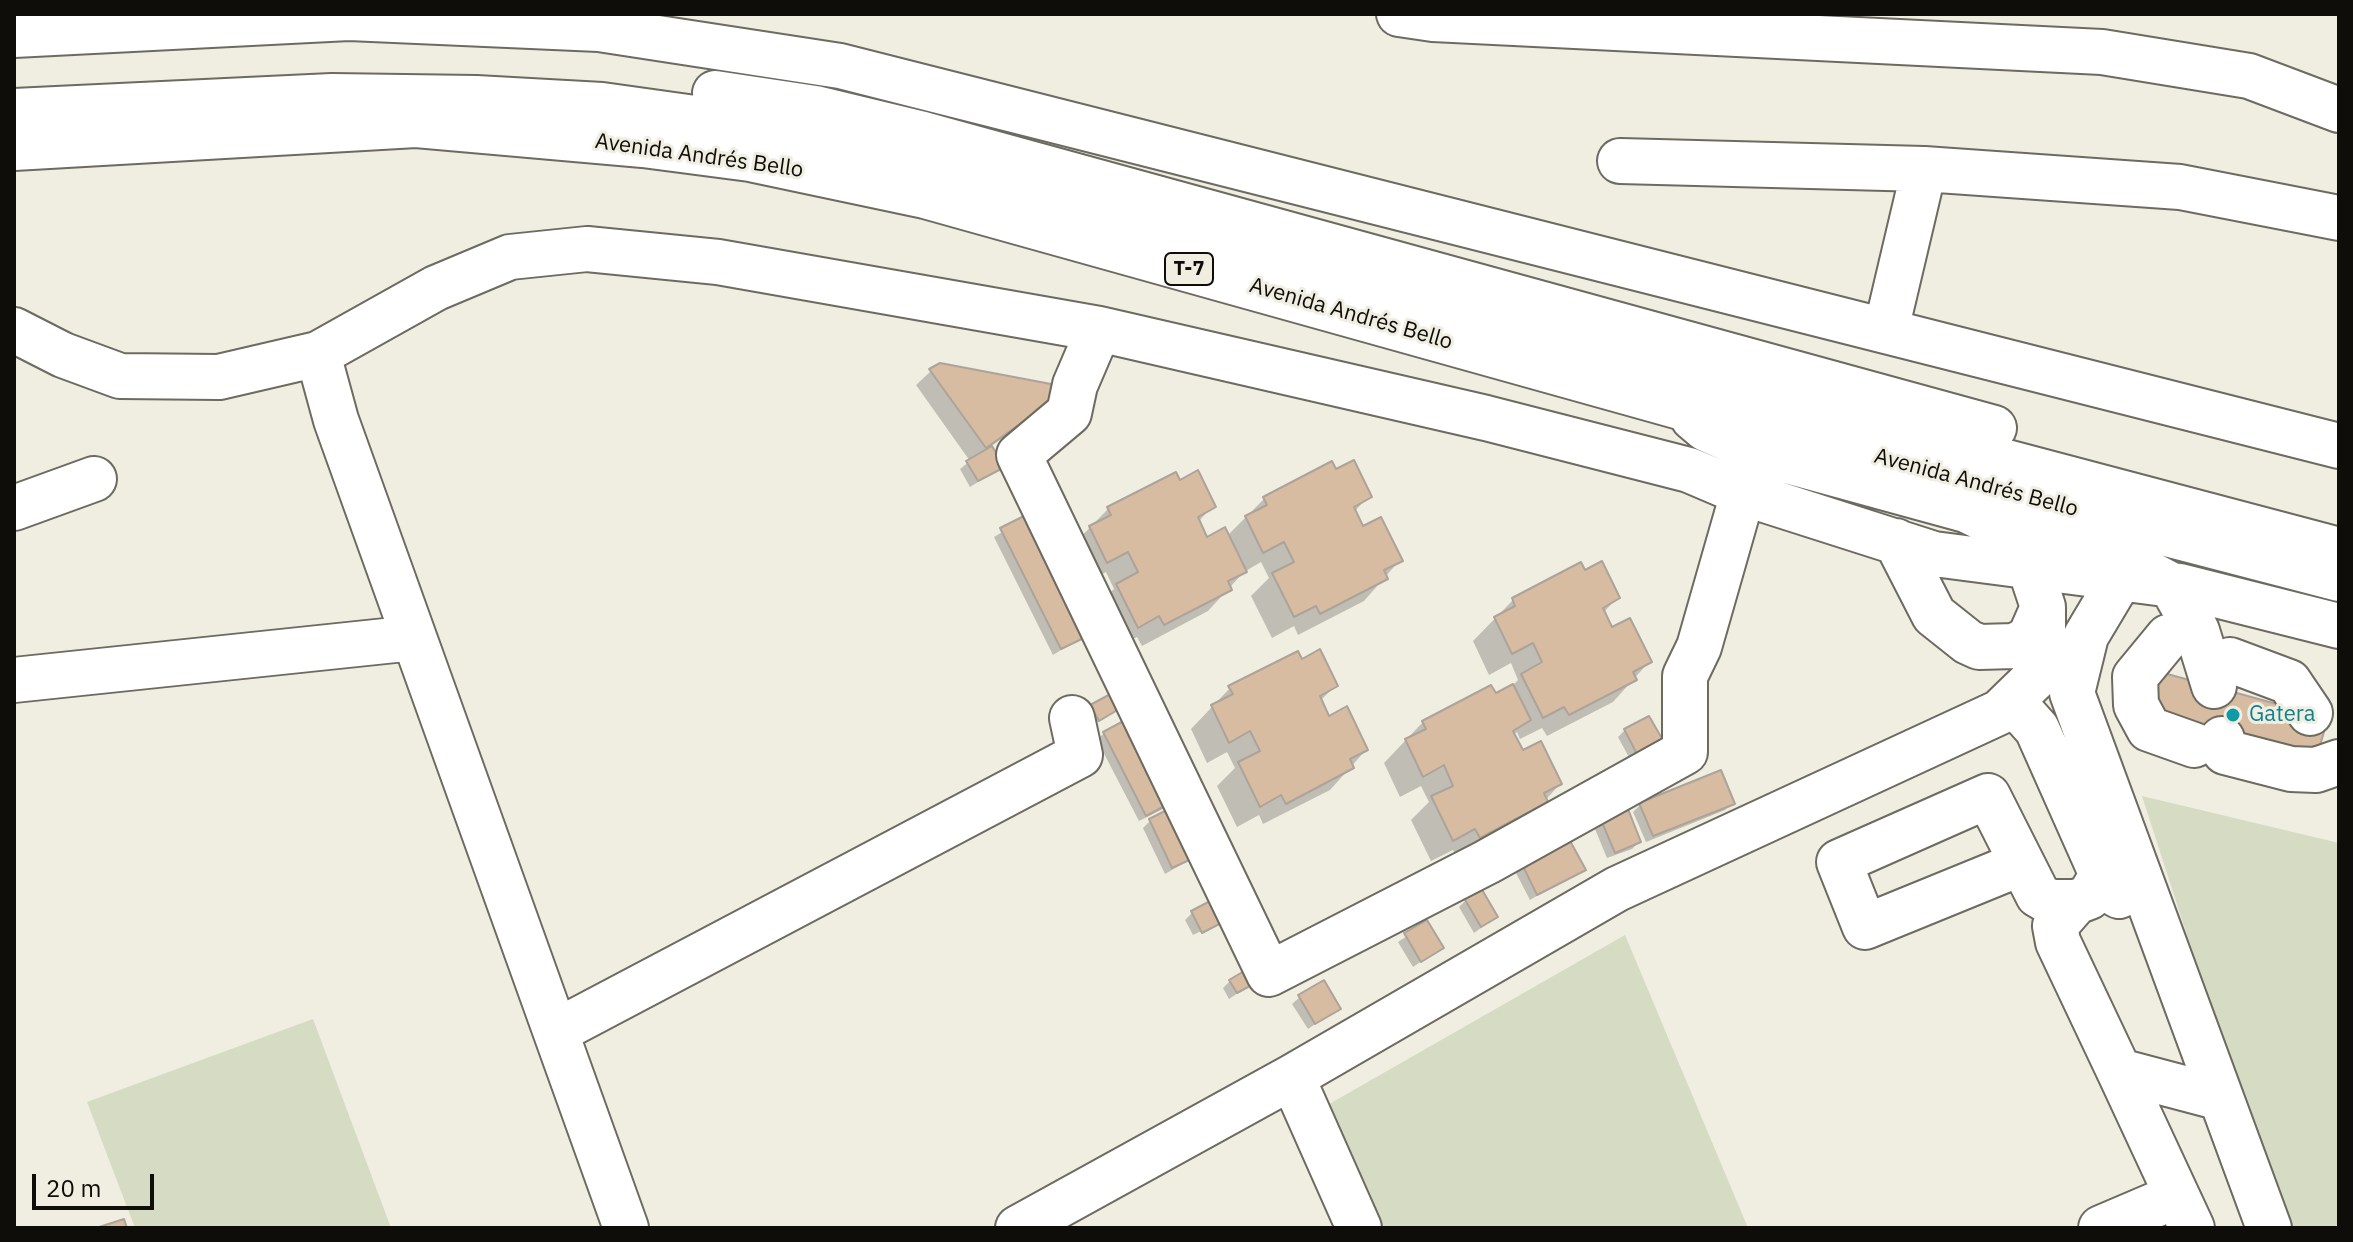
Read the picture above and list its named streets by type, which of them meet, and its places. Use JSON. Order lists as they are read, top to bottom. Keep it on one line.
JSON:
{"streets":{"main road":["Avenida Andrés Bello","T-7"]},"places":["Gatera"],"scale_bar":"20 m"}
